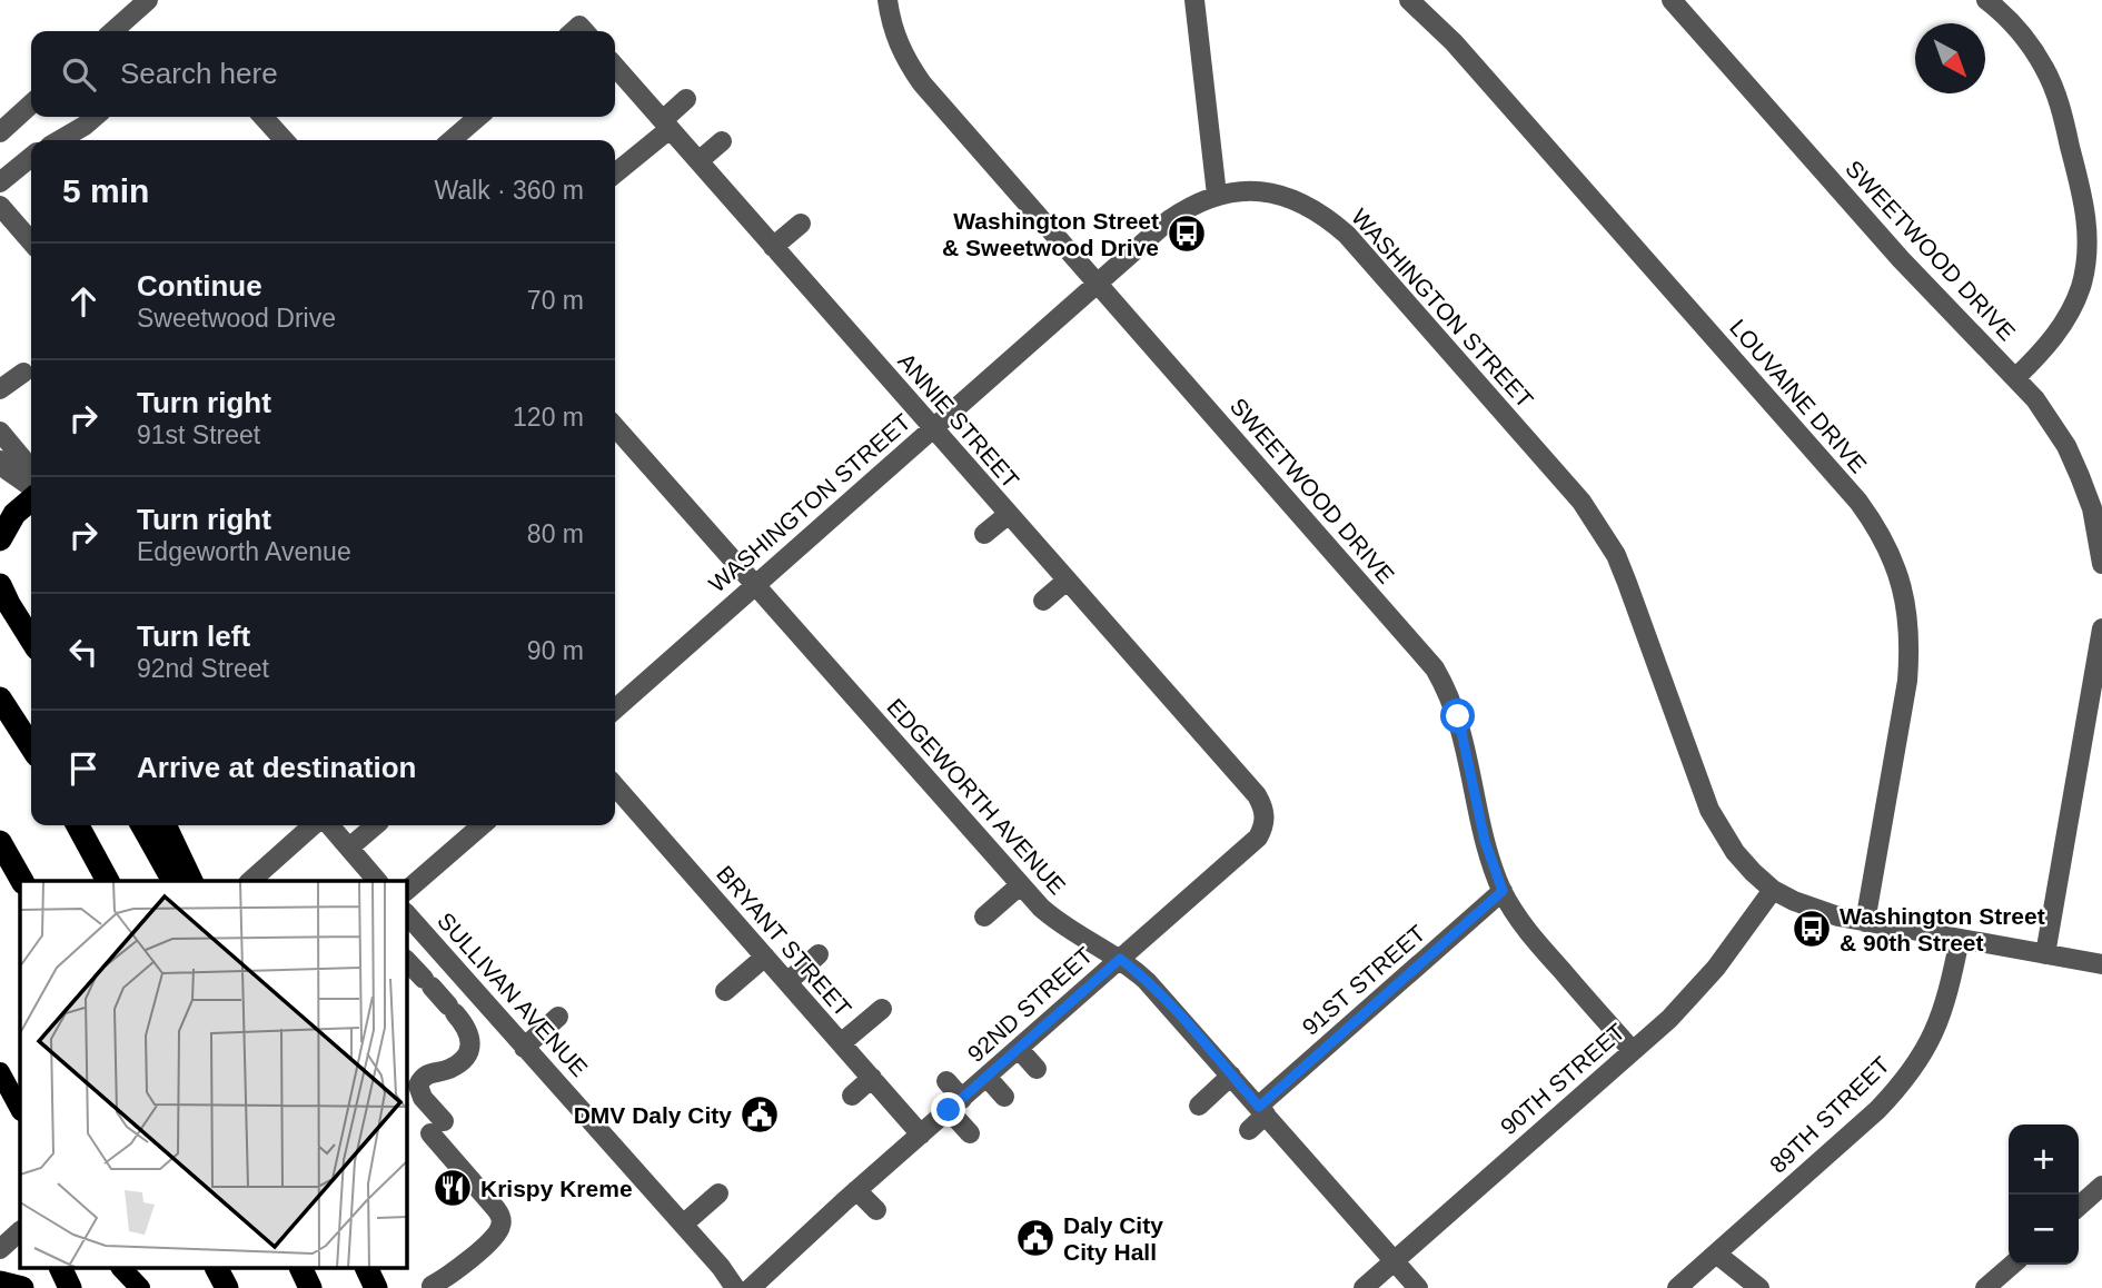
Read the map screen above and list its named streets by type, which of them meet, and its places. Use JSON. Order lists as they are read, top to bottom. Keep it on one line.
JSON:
{"streets":{"street":["SWEETWOOD DRIVE","WASHINGTON STREET","LOUVAINE DRIVE","ANNIE STREET","EDGEWORTH AVENUE","BRYANT STREET","91ST STREET","SULLIVAN AVENUE","92ND STREET","90TH STREET","89TH STREET"]},"crossings":[["SWEETWOOD DRIVE","WASHINGTON STREET"],["SWEETWOOD DRIVE","91ST STREET"],["SWEETWOOD DRIVE","90TH STREET"],["WASHINGTON STREET","LOUVAINE DRIVE"],["WASHINGTON STREET","ANNIE STREET"],["WASHINGTON STREET","EDGEWORTH AVENUE"],["WASHINGTON STREET","90TH STREET"],["WASHINGTON STREET","89TH STREET"],["ANNIE STREET","92ND STREET"],["EDGEWORTH AVENUE","91ST STREET"],["EDGEWORTH AVENUE","92ND STREET"],["EDGEWORTH AVENUE","90TH STREET"],["BRYANT STREET","92ND STREET"]],"places":{"bus stop":["Washington Street & Sweetwood Drive","Washington Street & 90th Street"],"public building":["DMV Daly City","Daly City City Hall"],"restaurant":["Krispy Kreme"]},"north":"bottom right","page":{"search":"Search here","heading":["5 min","Walk · 360 m"],"list":[["Continue","Sweetwood Drive","70 m"],["Turn right","91st Street","120 m"],["Turn right","Edgeworth Avenue","80 m"],["Turn left","92nd Street","90 m"],"Arrive at destination"],"map_buttons":["+","−"]}}
